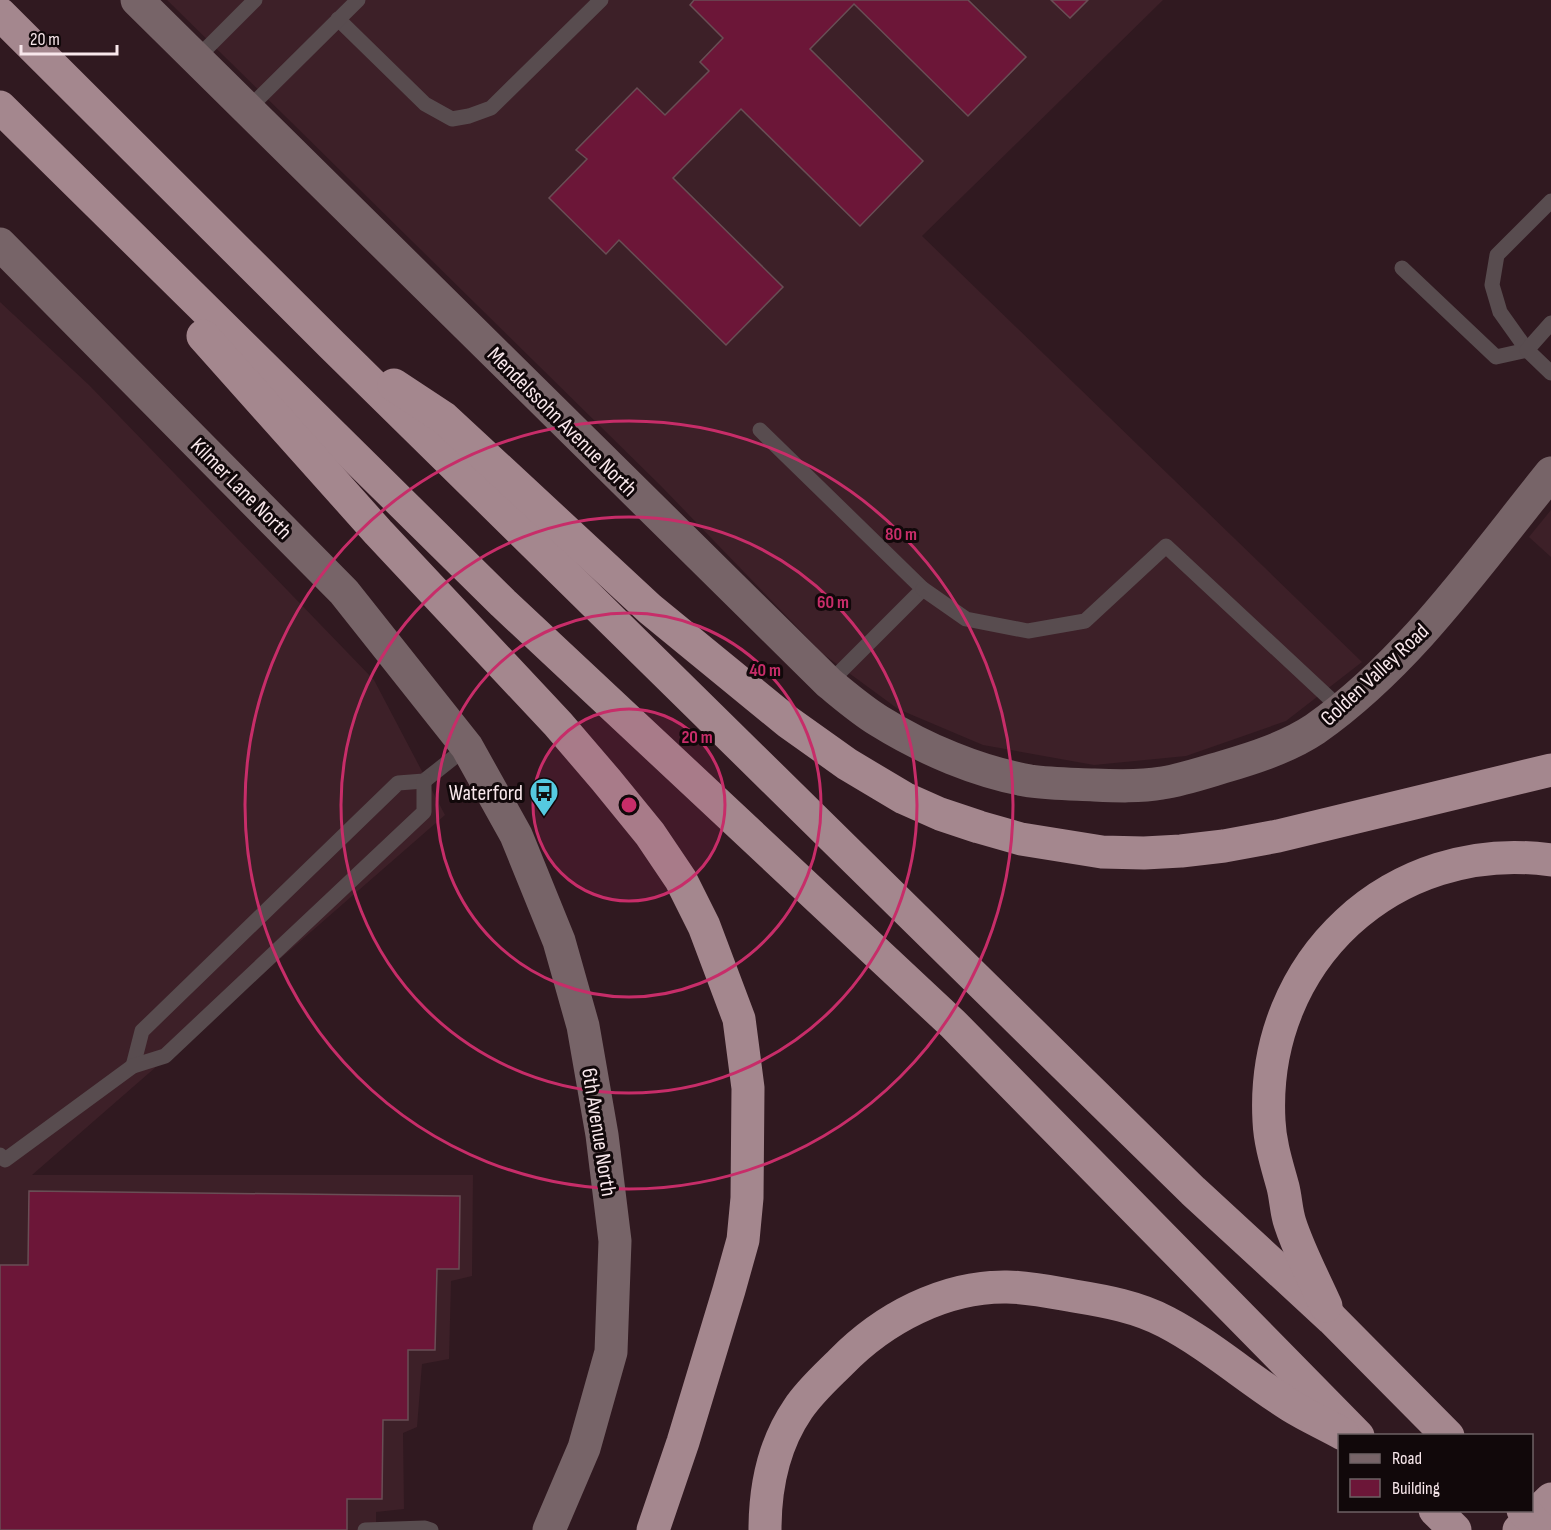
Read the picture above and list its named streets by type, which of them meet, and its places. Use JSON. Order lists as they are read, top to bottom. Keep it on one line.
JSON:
{"streets":{"street":["Mendelssohn Avenue North","Kilmer Lane North","Golden Valley Road","6th Avenue North"]},"crossings":[["Mendelssohn Avenue North","Golden Valley Road"],["Kilmer Lane North","6th Avenue North"]],"places":{"bus stop":["Waterford"]},"legend":["Road","Building"],"scale_bar":"20 m","rings":["80 m","60 m","40 m","20 m"]}
